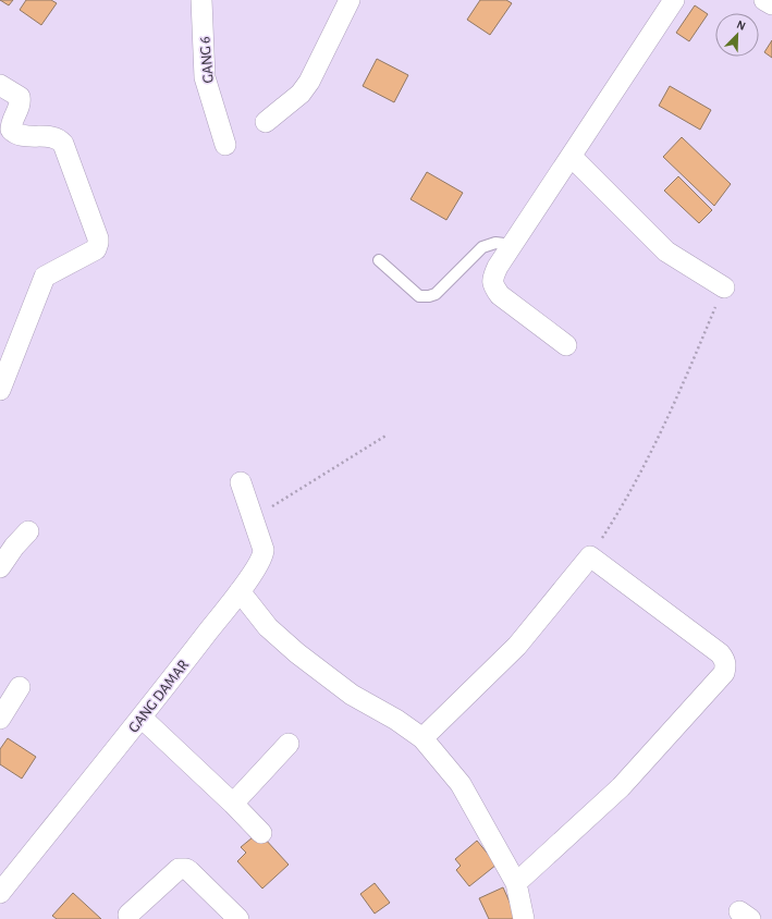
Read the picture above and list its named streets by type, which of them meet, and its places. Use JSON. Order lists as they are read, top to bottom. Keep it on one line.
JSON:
{"streets":{"street":["GANG 6","GANG DAMAR"]},"north":"top right"}
